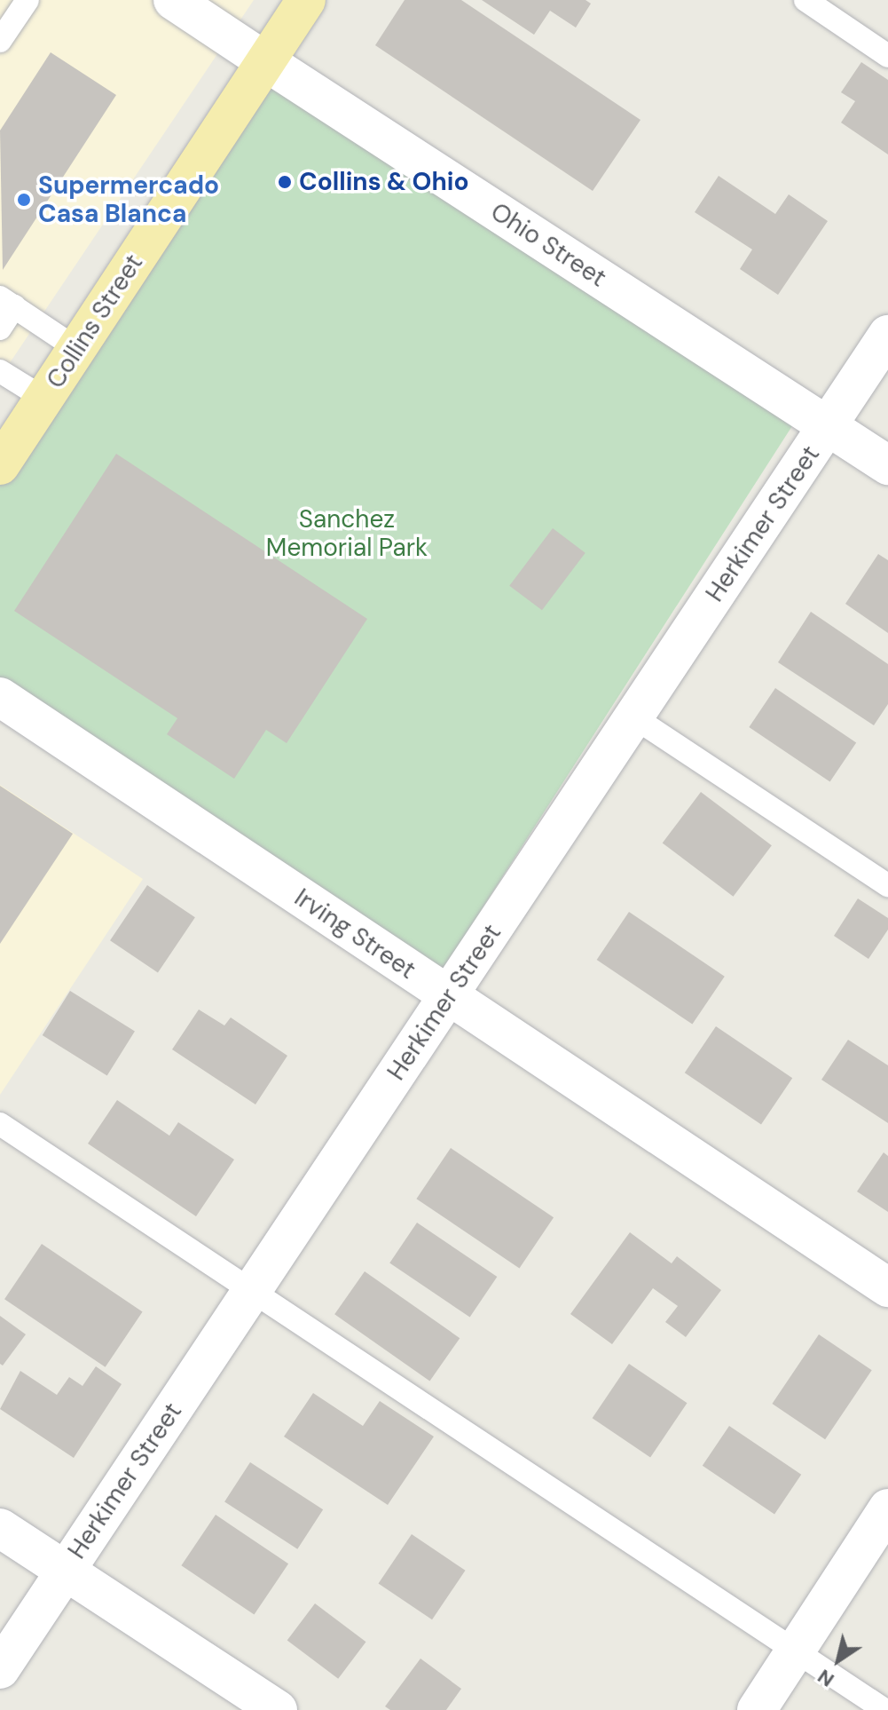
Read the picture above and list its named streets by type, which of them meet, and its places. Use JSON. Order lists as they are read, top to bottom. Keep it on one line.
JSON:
{"streets":{"main road":["Collins Street"],"street":["Ohio Street","Herkimer Street","Irving Street"]},"crossings":[["Ohio Street","Collins Street"],["Ohio Street","Herkimer Street"],["Herkimer Street","Irving Street"]],"parks":["Sanchez Memorial Park"],"places":["Collins & Ohio","Supermercado Casa Blanca"],"north":"bottom left"}
